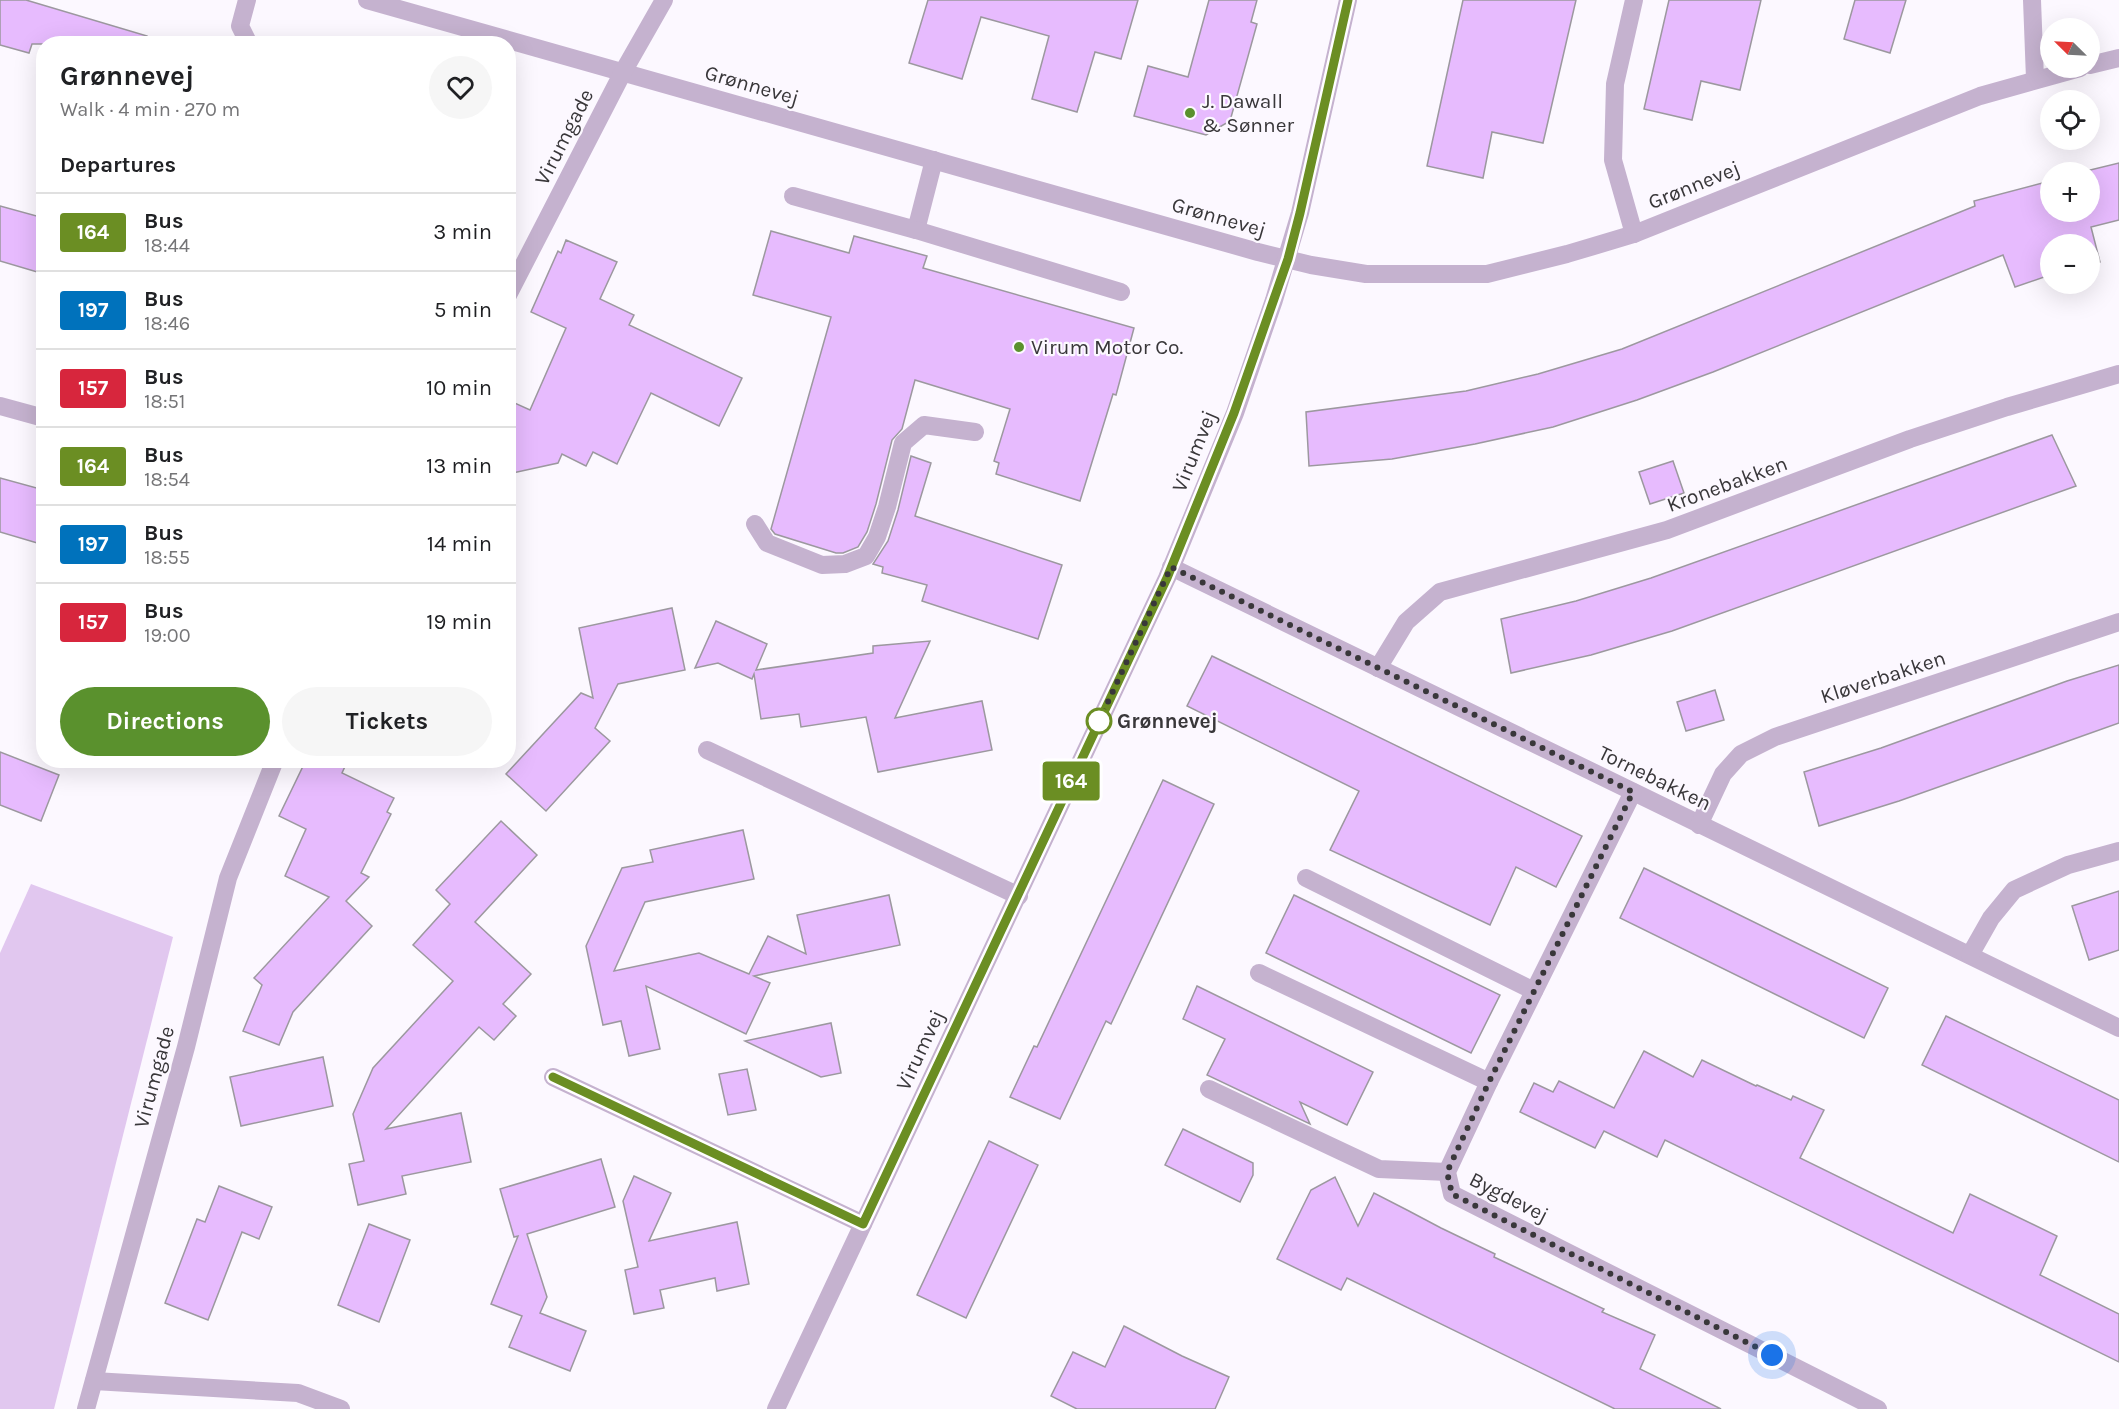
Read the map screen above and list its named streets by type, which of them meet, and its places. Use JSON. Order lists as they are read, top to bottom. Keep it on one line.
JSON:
{"streets":{"street":["Grønnevej","Virumgade","Virumvej","Kronebakken","Kløverbakken","Tornebakken","Bygdevej"]},"crossings":[["Grønnevej","Virumgade"],["Grønnevej","Virumvej"],["Virumvej","Tornebakken"],["Kronebakken","Tornebakken"],["Kløverbakken","Tornebakken"],["Tornebakken","Bygdevej"]],"places":["J. Dawall & Sønner","Virum Motor Co.","Grønnevej"],"lines":["bus line 164"],"north":"top left","page":{"on_map":"164","map_buttons":["+","−"],"heading":[["Grønnevej","Walk · 4 min · 270 m"],"Departures"],"list":[{"mark":"164","name":"Bus","note":"18:44","value":"3 min"},{"mark":"197","name":"Bus","note":"18:46","value":"5 min"},{"mark":"157","name":"Bus","note":"18:51","value":"10 min"},{"mark":"164","name":"Bus","note":"18:54","value":"13 min"},{"mark":"197","name":"Bus","note":"18:55","value":"14 min"},{"mark":"157","name":"Bus","note":"19:00","value":"19 min"}],"buttons":["Directions","Tickets"]}}
